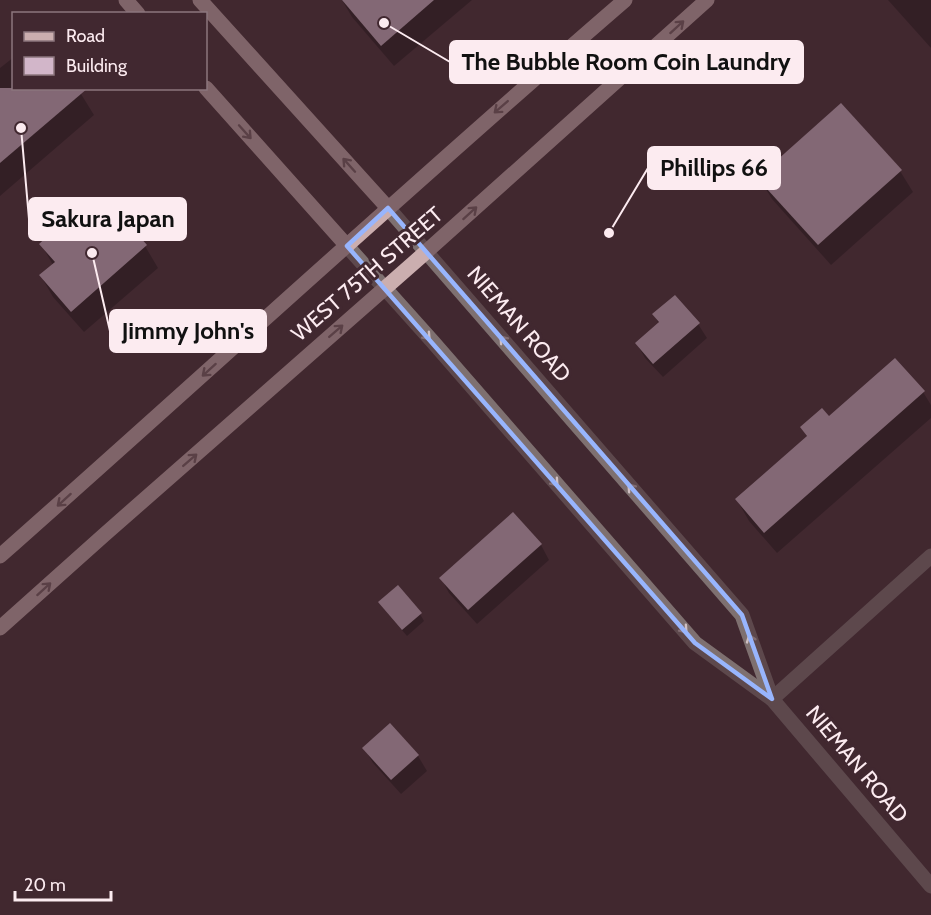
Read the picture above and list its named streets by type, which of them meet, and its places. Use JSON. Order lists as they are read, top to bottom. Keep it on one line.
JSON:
{"streets":{"main road":["WEST 75TH STREET","NIEMAN ROAD"]},"crossings":[["WEST 75TH STREET","NIEMAN ROAD"]],"places":["The Bubble Room Coin Laundry","Sakura Japan","Phillips 66","Jimmy John's"],"legend":["Road","Building"],"scale_bar":"20 m"}
